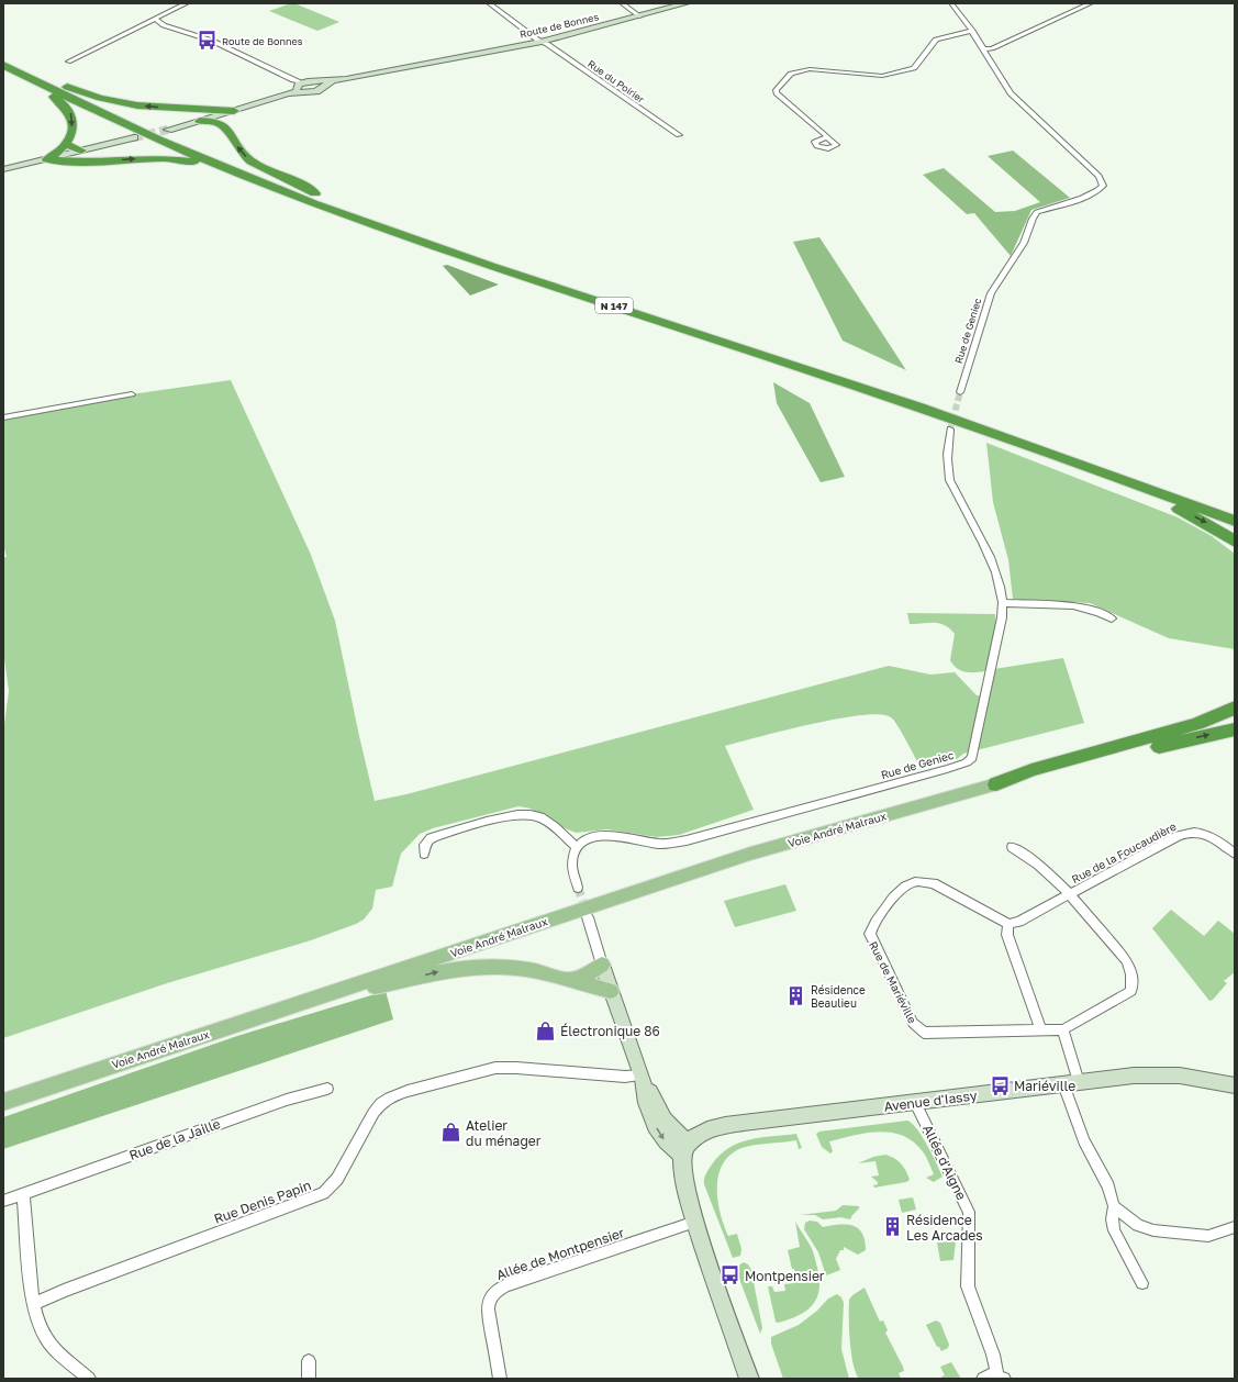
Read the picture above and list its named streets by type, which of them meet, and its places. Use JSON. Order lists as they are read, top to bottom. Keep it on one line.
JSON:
{"streets":{"highway":["N 147"],"main road":["Voie André Malraux"],"street":["Route de Bonnes","Rue du Poirier","Rue de Geniec","Rue de la Foucaudière","Rue de Mariéville","Avenue d'Iassy","Rue de la Jaille","Allée d'Aigne","Rue Denis Papin","Allée de Montpensier"]},"crossings":[["Route de Bonnes","Rue du Poirier"],["Avenue d'Iassy","Allée d'Aigne"]],"places":{"bus stop":["Route de Bonnes","Mariéville","Montpensier"],"building":["Résidence Beaulieu","Résidence Les Arcades"],"shop":["Électronique 86","Atelier du ménager"]}}
